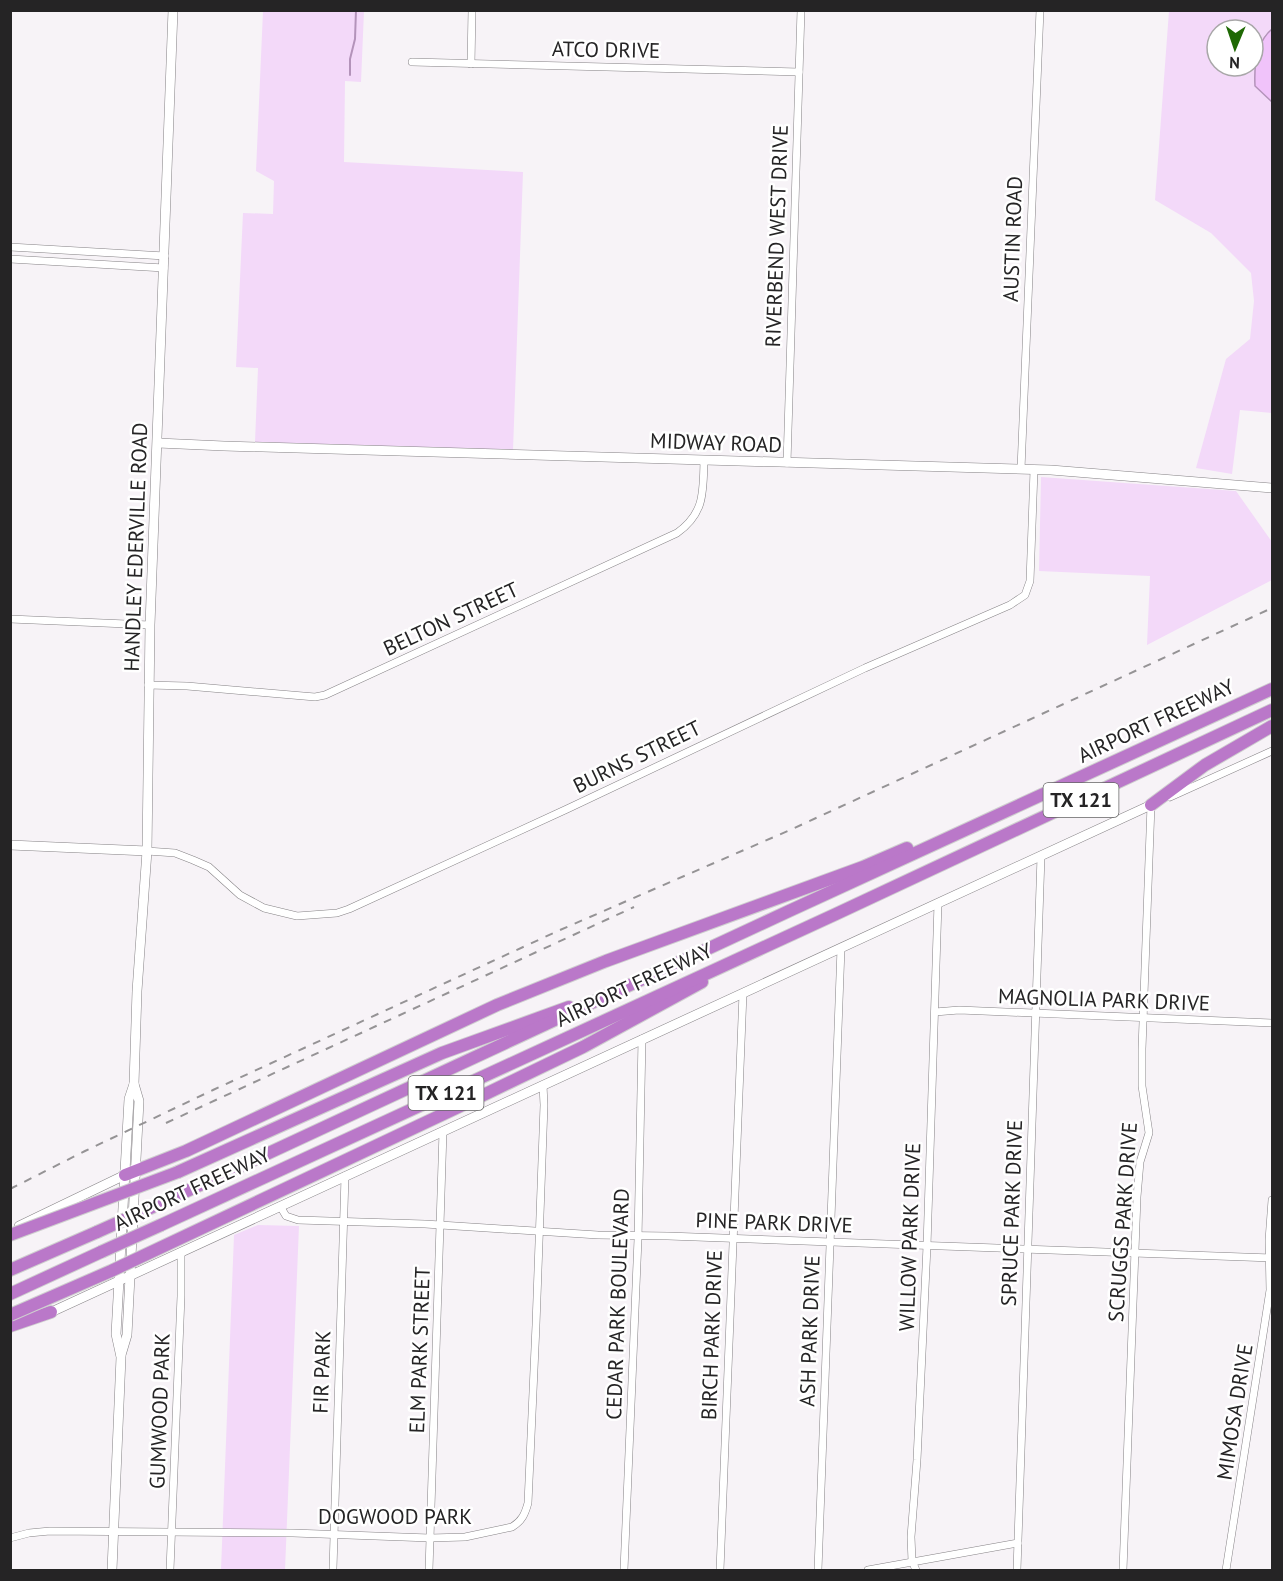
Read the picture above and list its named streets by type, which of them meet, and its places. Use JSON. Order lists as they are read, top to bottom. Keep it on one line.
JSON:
{"streets":{"highway":["AIRPORT FREEWAY","TX 121"],"main road":["MIDWAY ROAD","HANDLEY EDERVILLE ROAD"],"street":["ATCO DRIVE","RIVERBEND WEST DRIVE","AUSTIN ROAD","BELTON STREET","BURNS STREET","MAGNOLIA PARK DRIVE","SPRUCE PARK DRIVE","SCRUGGS PARK DRIVE","PINE PARK DRIVE","WILLOW PARK DRIVE","CEDAR PARK BOULEVARD","ASH PARK DRIVE","BIRCH PARK DRIVE","ELM PARK STREET","FIR PARK","GUMWOOD PARK","MIMOSA DRIVE","DOGWOOD PARK"]},"crossings":[["ATCO DRIVE","RIVERBEND WEST DRIVE"],["RIVERBEND WEST DRIVE","MIDWAY ROAD"],["AUSTIN ROAD","MIDWAY ROAD"],["MIDWAY ROAD","HANDLEY EDERVILLE ROAD"],["MIDWAY ROAD","BELTON STREET"],["MIDWAY ROAD","BURNS STREET"],["HANDLEY EDERVILLE ROAD","BELTON STREET"],["HANDLEY EDERVILLE ROAD","AIRPORT FREEWAY"],["HANDLEY EDERVILLE ROAD","BURNS STREET"],["HANDLEY EDERVILLE ROAD","DOGWOOD PARK"],["MAGNOLIA PARK DRIVE","SPRUCE PARK DRIVE"],["MAGNOLIA PARK DRIVE","SCRUGGS PARK DRIVE"],["MAGNOLIA PARK DRIVE","WILLOW PARK DRIVE"],["SPRUCE PARK DRIVE","PINE PARK DRIVE"],["SCRUGGS PARK DRIVE","PINE PARK DRIVE"],["PINE PARK DRIVE","WILLOW PARK DRIVE"],["PINE PARK DRIVE","CEDAR PARK BOULEVARD"],["PINE PARK DRIVE","ASH PARK DRIVE"],["PINE PARK DRIVE","BIRCH PARK DRIVE"],["PINE PARK DRIVE","ELM PARK STREET"],["PINE PARK DRIVE","FIR PARK"],["PINE PARK DRIVE","MIMOSA DRIVE"],["PINE PARK DRIVE","DOGWOOD PARK"],["ELM PARK STREET","DOGWOOD PARK"],["FIR PARK","DOGWOOD PARK"],["GUMWOOD PARK","DOGWOOD PARK"]],"north":"bottom"}
